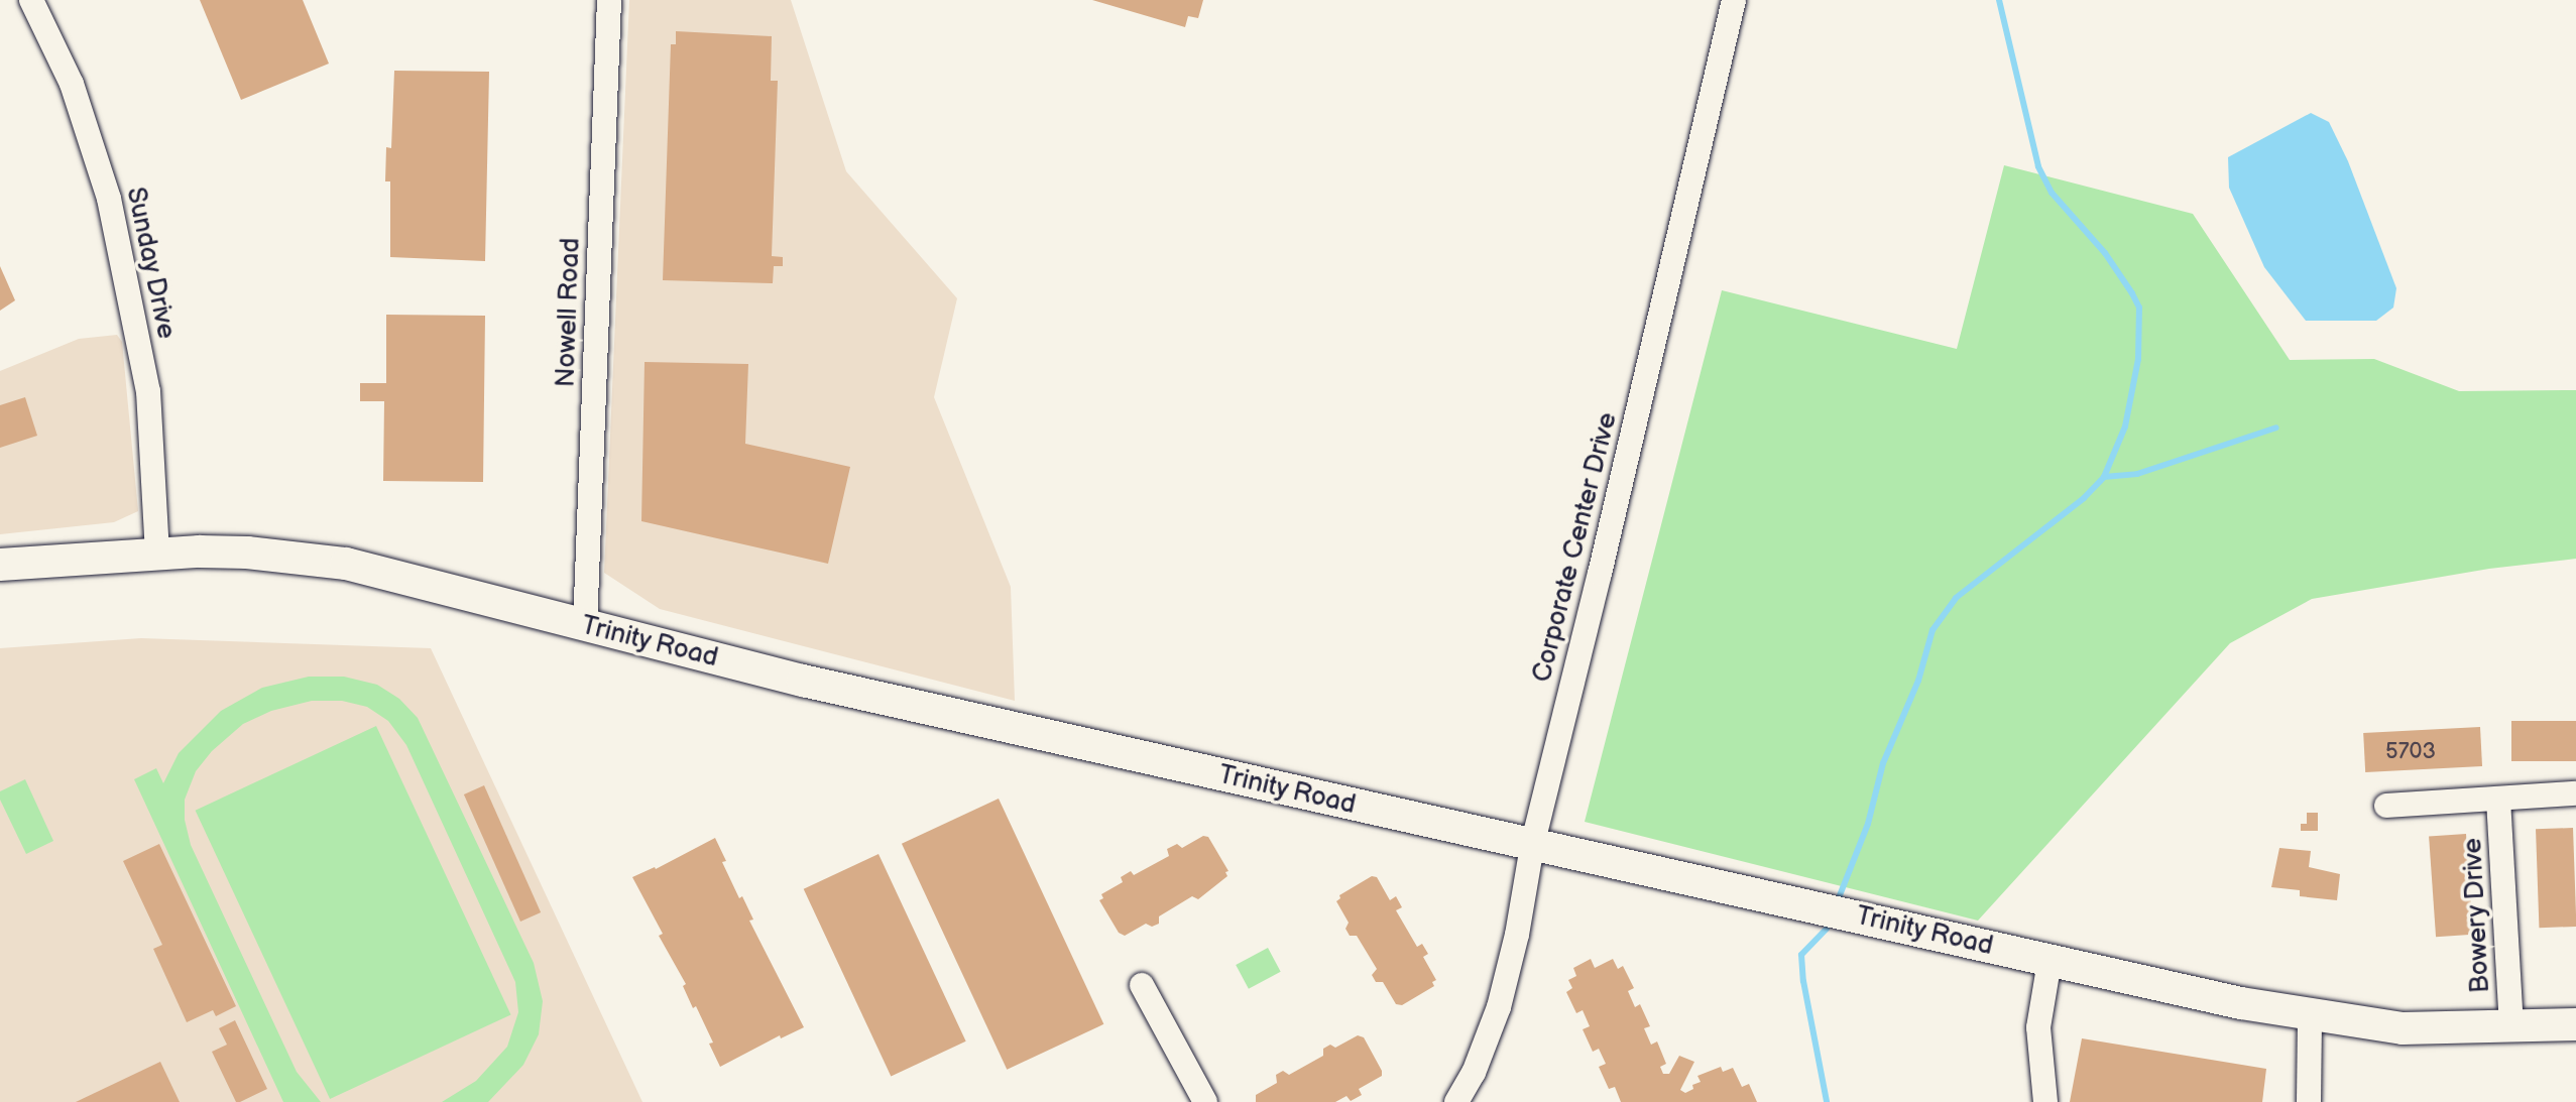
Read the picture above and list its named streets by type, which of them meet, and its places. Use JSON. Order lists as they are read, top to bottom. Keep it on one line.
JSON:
{"streets":{"main road":["Trinity Road"],"street":["Sunday Drive","Nowell Road","Corporate Center Drive","Bowery Drive"]},"crossings":[["Sunday Drive","Trinity Road"],["Nowell Road","Trinity Road"],["Corporate Center Drive","Trinity Road"],["Trinity Road","Bowery Drive"]],"house_numbers":["5703"]}
